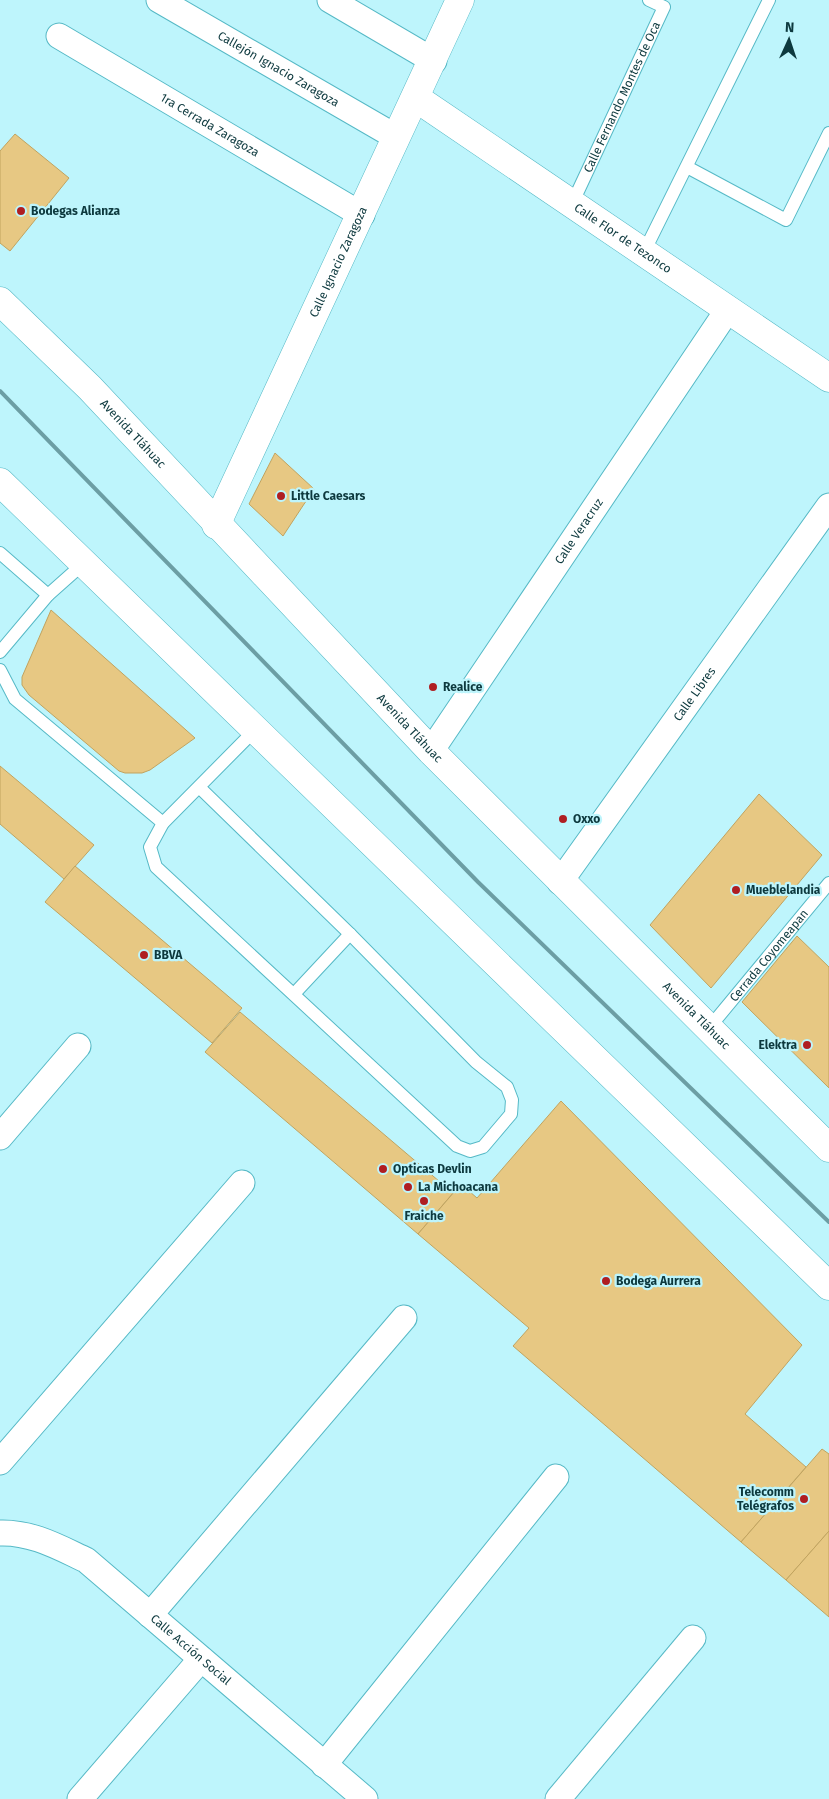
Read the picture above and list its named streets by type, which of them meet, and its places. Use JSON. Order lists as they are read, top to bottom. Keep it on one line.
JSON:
{"streets":{"main road":["Calle Flor de Tezonco","Calle Ignacio Zaragoza","Avenida Tláhuac"],"street":["Callejón Ignacio Zaragoza","1ra Cerrada Zaragoza","Calle Veracruz","Calle Libres","Calle Acción Social"],"lane":["Calle Fernando Montes de Oca","Cerrada Coyomeapan"]},"crossings":[["Callejón Ignacio Zaragoza","Calle Ignacio Zaragoza"],["Calle Fernando Montes de Oca","Calle Flor de Tezonco"],["1ra Cerrada Zaragoza","Calle Ignacio Zaragoza"],["Calle Flor de Tezonco","Calle Ignacio Zaragoza"],["Calle Flor de Tezonco","Calle Veracruz"],["Calle Ignacio Zaragoza","Avenida Tláhuac"],["Avenida Tláhuac","Calle Veracruz"],["Avenida Tláhuac","Calle Libres"],["Avenida Tláhuac","Cerrada Coyomeapan"]],"places":["Bodegas Alianza","Little Caesars","Realice","Oxxo","Mueblelandia","BBVA","Elektra","Opticas Devlin","La Michoacana","Fraiche","Bodega Aurrera","Telecomm Telégrafos"],"north":"top"}
